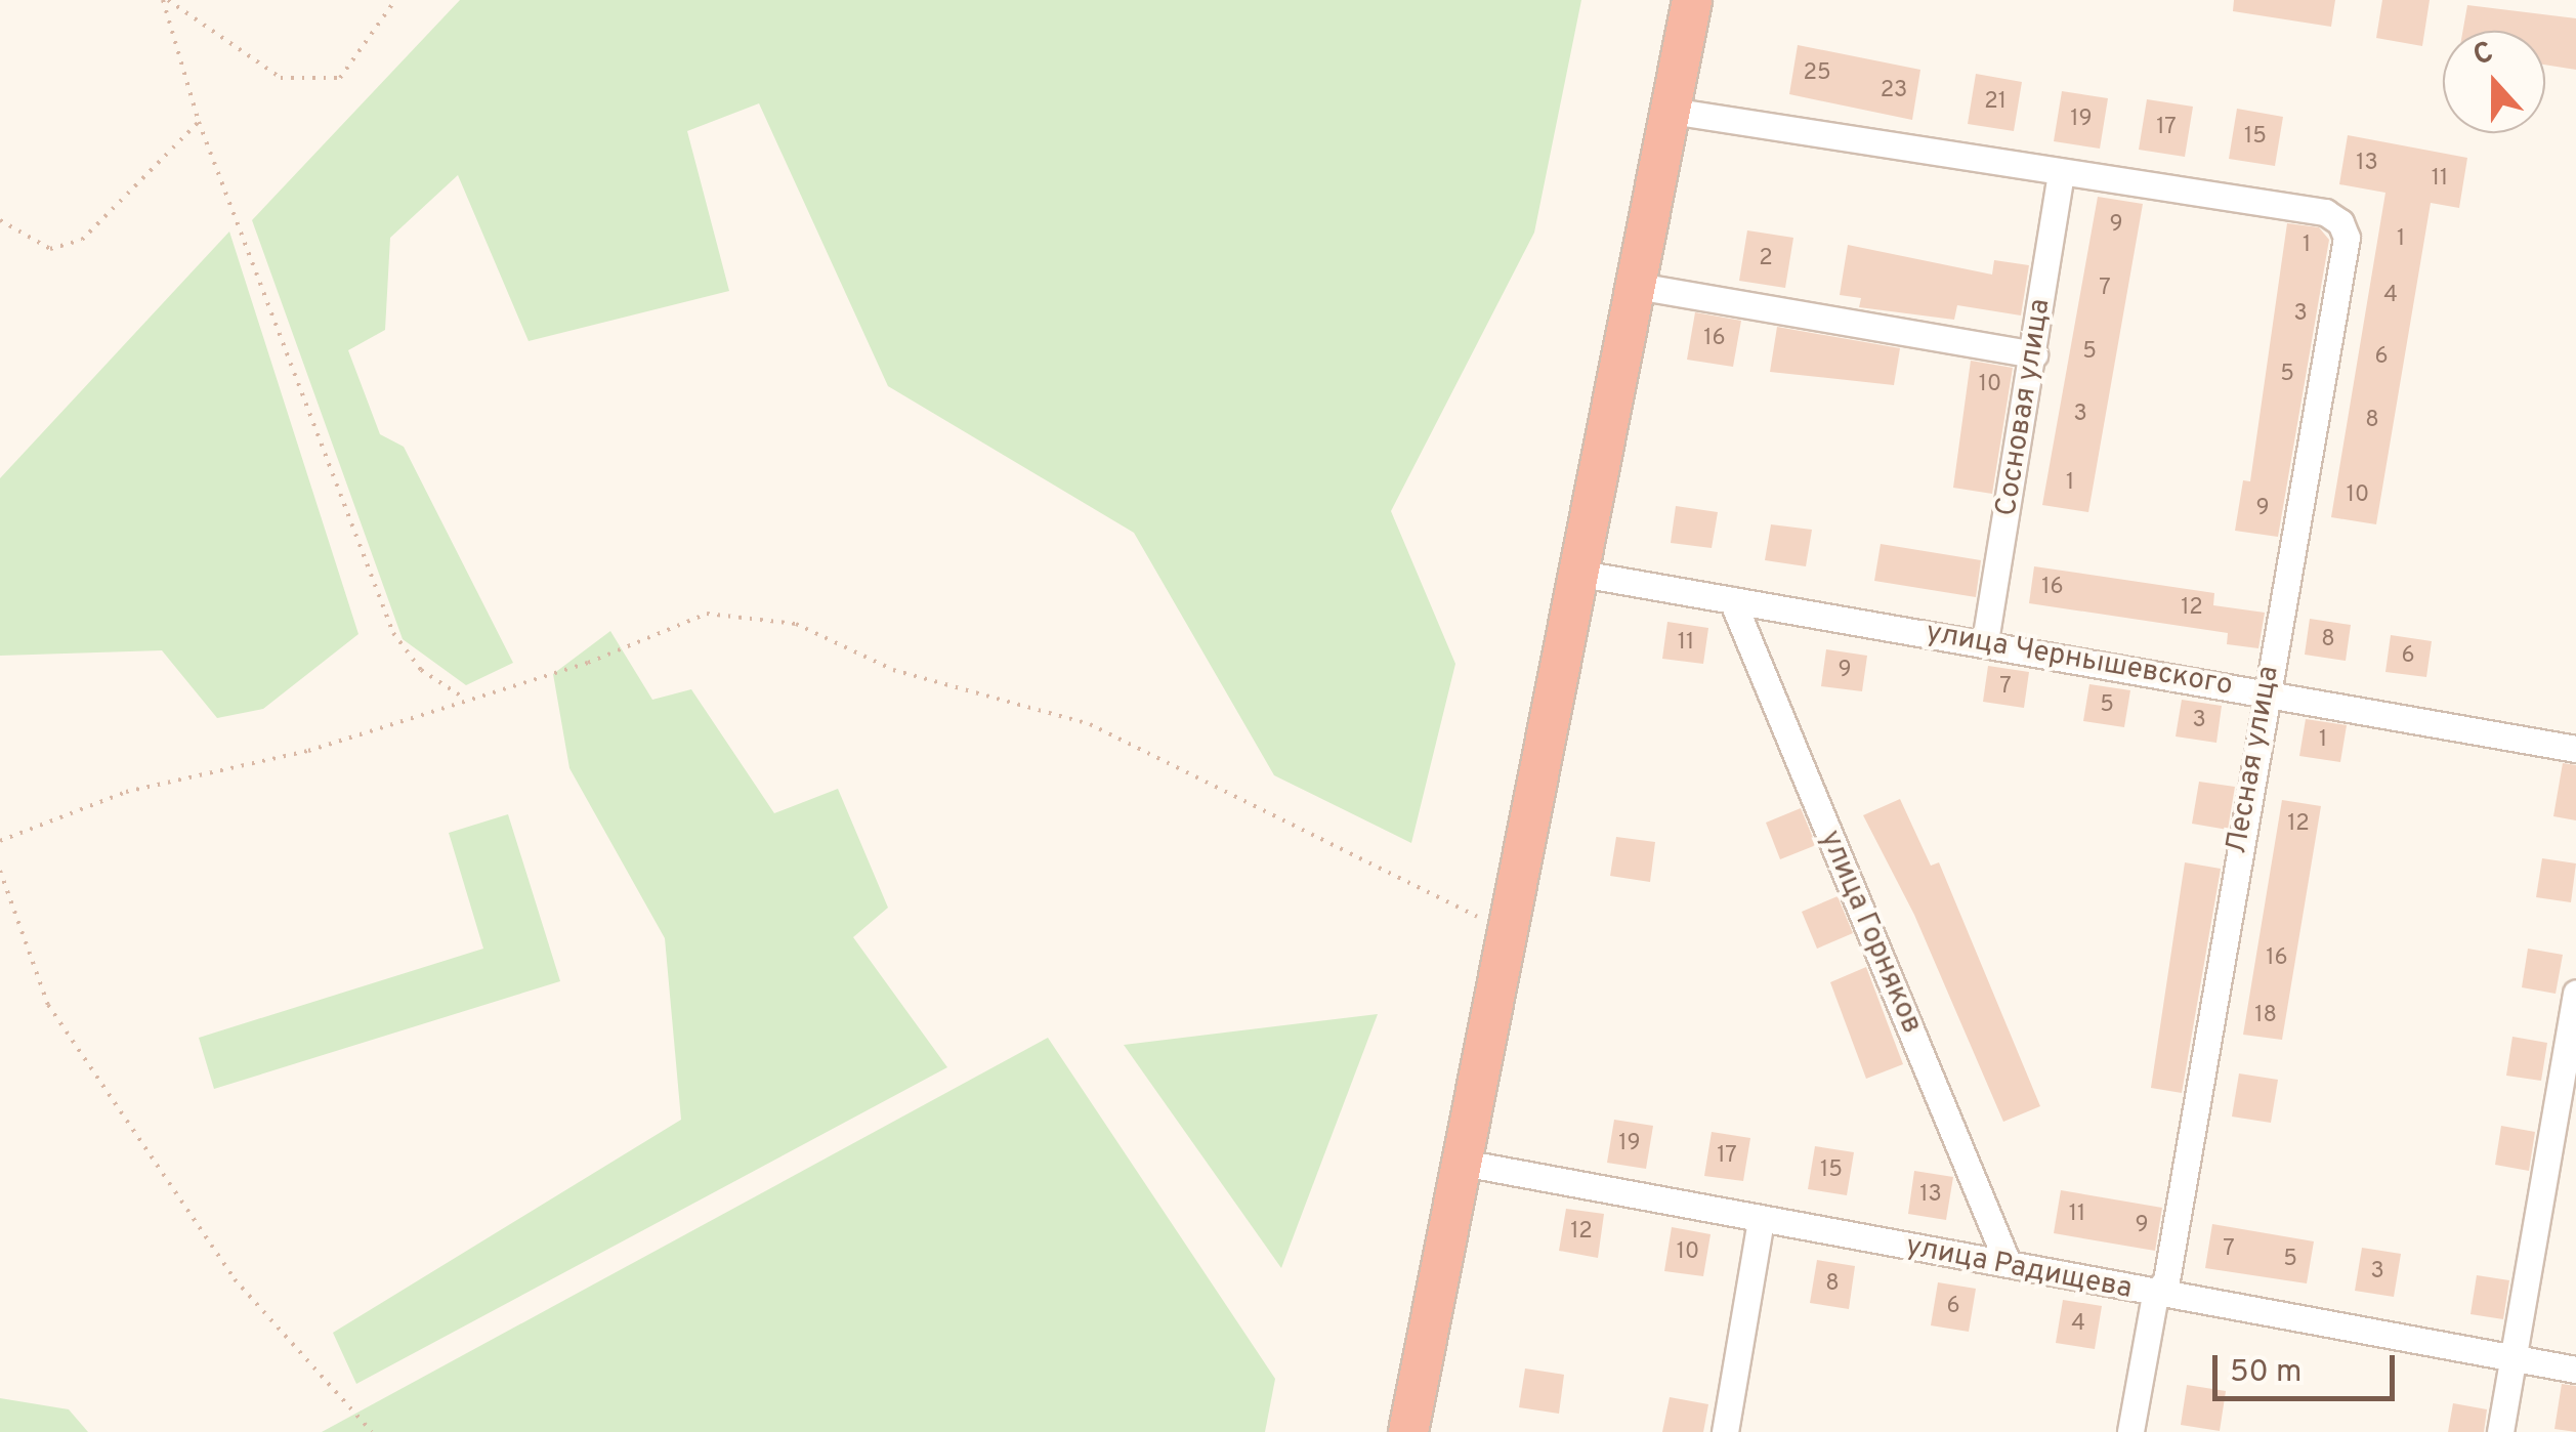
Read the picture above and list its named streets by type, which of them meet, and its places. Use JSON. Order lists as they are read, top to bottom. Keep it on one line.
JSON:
{"streets":{"street":["Сосновая улица","улица Чернышевского","Лесная улица","улица Горняков","улица Радищева"]},"crossings":[["Сосновая улица","улица Чернышевского"],["Сосновая улица","Лесная улица"],["улица Чернышевского","Лесная улица"],["улица Чернышевского","улица Горняков"],["Лесная улица","улица Радищева"],["улица Горняков","улица Радищева"]],"house_numbers":["25","23","21","19","17","15","13","11","9","1","1","2","7","4","3","16","5","6","5","10","3","8","1","10","9","16","12","8","11","6","9","7","5","3","1","12","16","18","19","17","15","13","11","9","12","7","10","5","3","8","6","4"],"scale_bar":"50 m","north":"top"}
